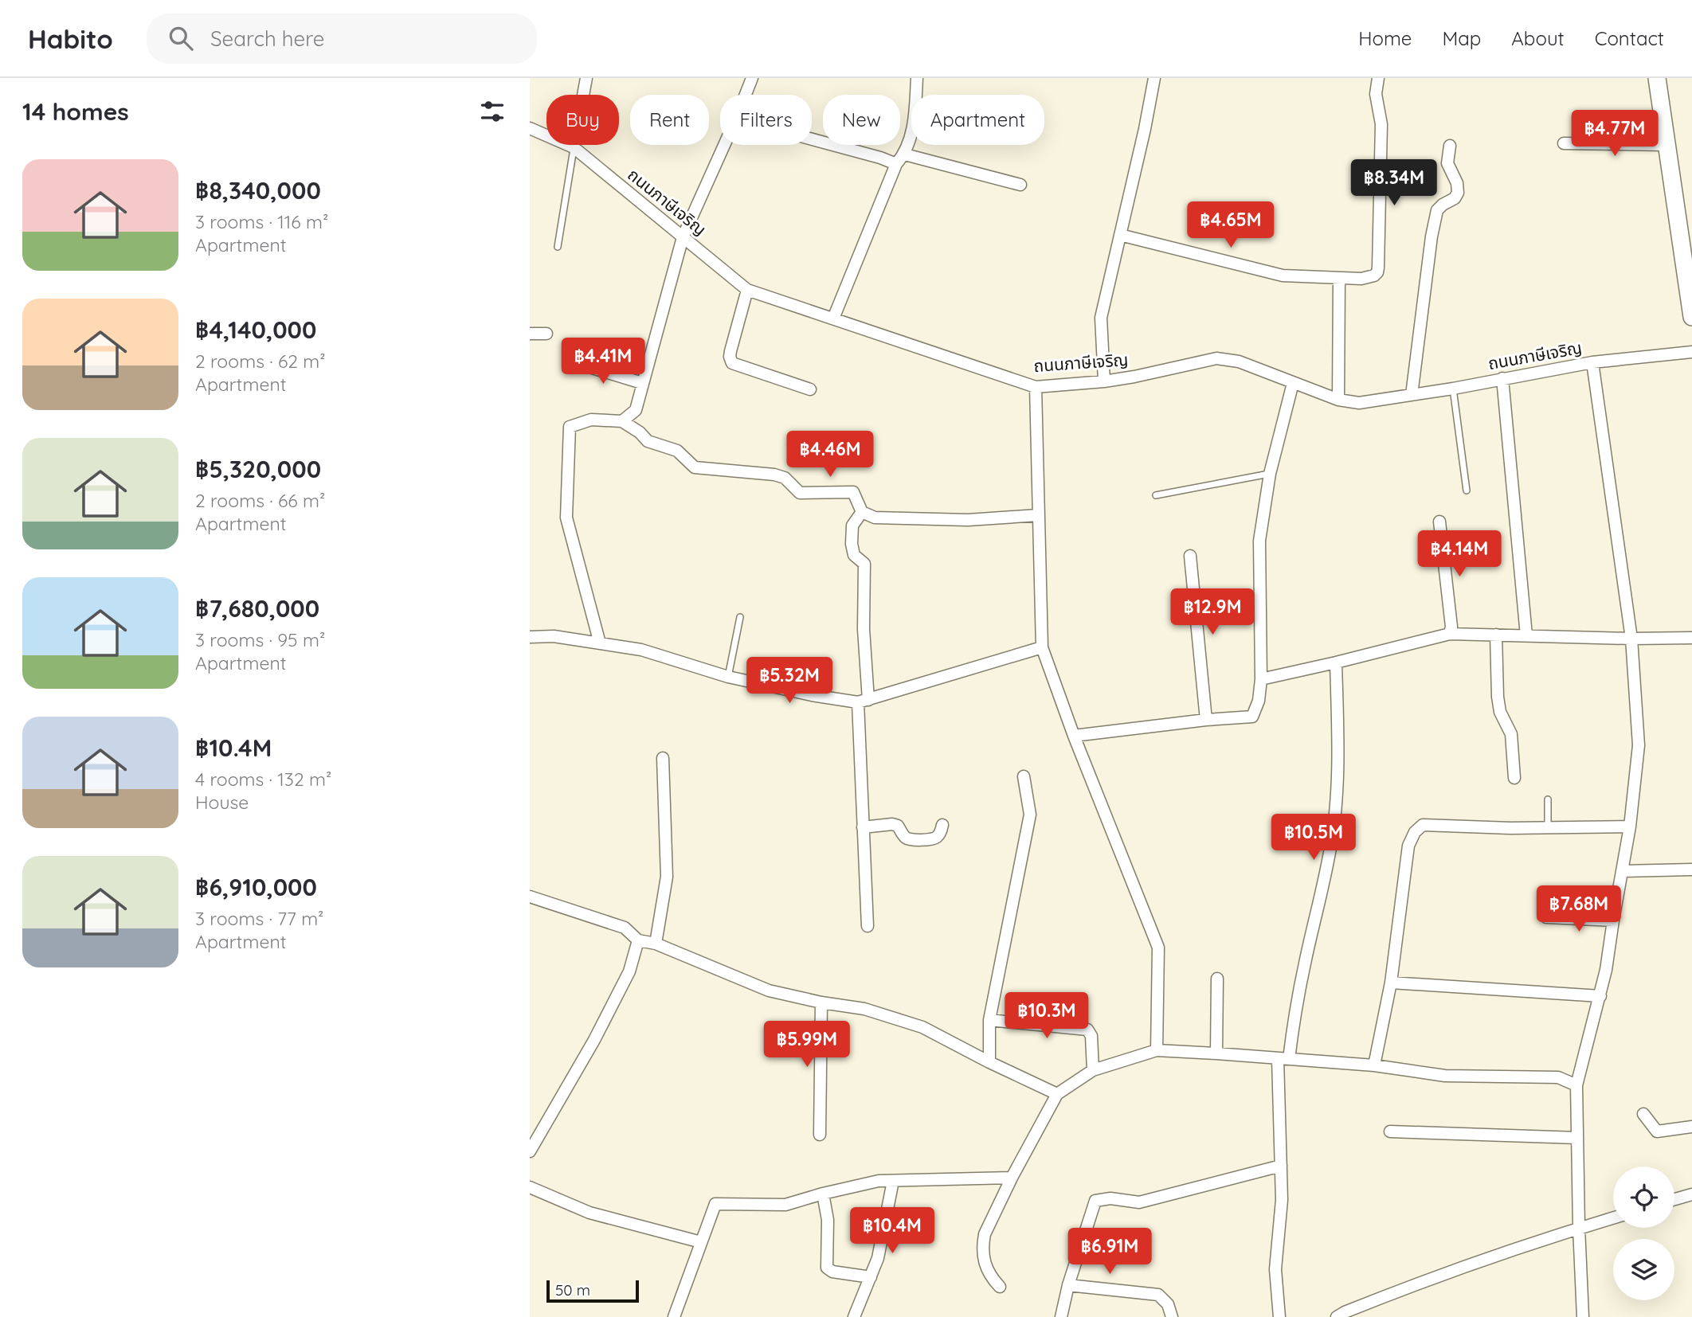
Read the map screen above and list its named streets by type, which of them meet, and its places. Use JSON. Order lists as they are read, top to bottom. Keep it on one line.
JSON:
{"streets":{"street":["ถนนภาษีเจริญ"]},"scale_bar":"50 m","page":{"header":"Habito","search":"Search here","nav":["Home","Map","About","Contact"],"heading":"14 homes","chip":["Buy","Rent","Filters","New","Apartment"],"price":["฿4.77M","฿8.34M","฿4.65M","฿4.41M","฿4.46M","฿4.14M","฿12.9M","฿5.32M","฿10.5M","฿7.68M","฿10.3M","฿5.99M","฿10.4M","฿6.91M"],"list":[{"name":"฿8,340,000","note":"3 rooms · 116 m² · Apartment"},{"name":"฿4,140,000","note":"2 rooms · 62 m² · Apartment"},{"name":"฿5,320,000","note":"2 rooms · 66 m² · Apartment"},{"name":"฿7,680,000","note":"3 rooms · 95 m² · Apartment"},{"name":"฿10.4M","note":"4 rooms · 132 m² · House"},{"name":"฿6,910,000","note":"3 rooms · 77 m² · Apartment"}],"scale":"50 m"}}
